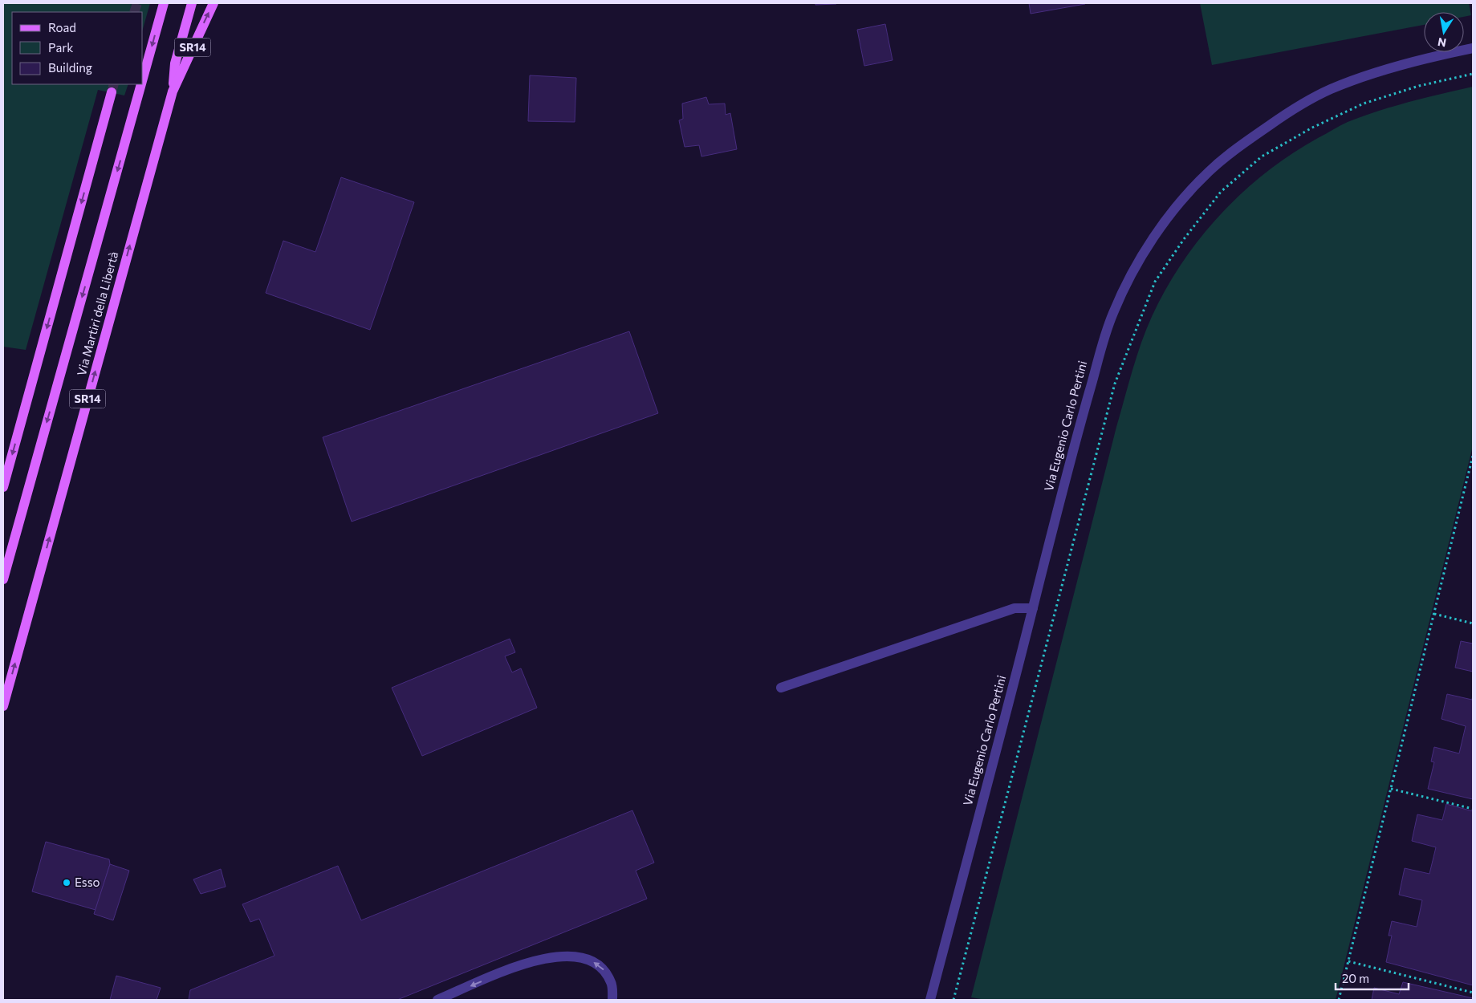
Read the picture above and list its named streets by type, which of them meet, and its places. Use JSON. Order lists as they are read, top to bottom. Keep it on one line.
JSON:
{"streets":{"main road":["SR14","Via Martiri della Libertà"],"street":["Via Eugenio Carlo Pertini"]},"crossings":[["SR14","Via Martiri della Libertà"]],"places":["Esso"],"legend":["Road","Park","Building"],"scale_bar":"20 m","north":"bottom"}
